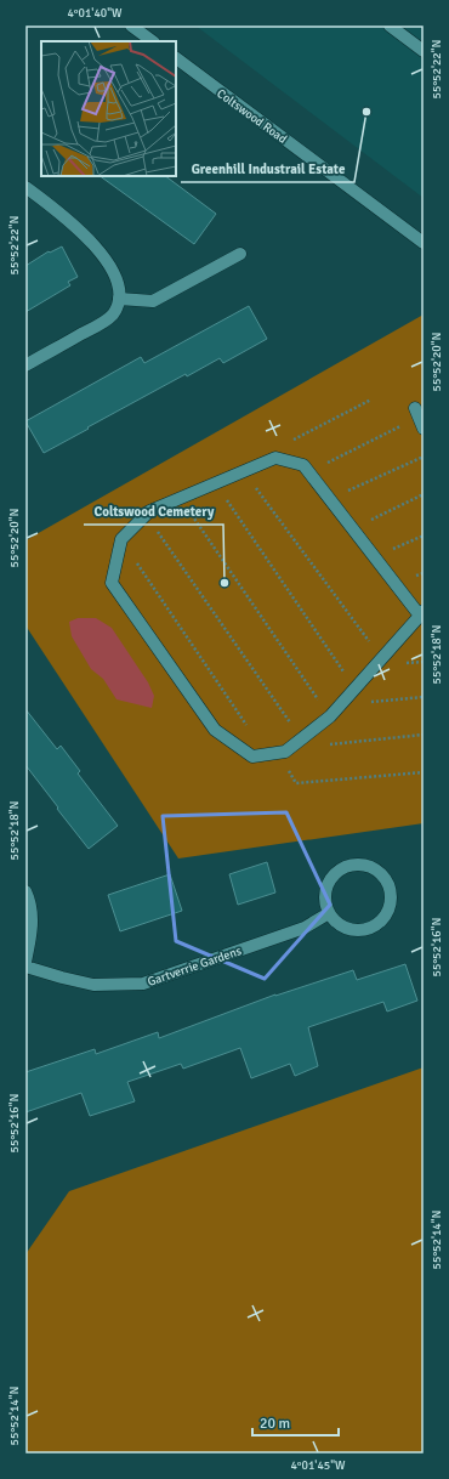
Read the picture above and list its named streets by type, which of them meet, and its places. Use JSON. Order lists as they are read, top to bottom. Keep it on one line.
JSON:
{"streets":{"street":["Coltswood Road","Gartverrie Gardens"]},"places":["Greenhill Industrail Estate","Coltswood Cemetery"],"scale_bar":"20 m","coordinates":["4°01'40\"W","55°52'22\"N","55°52'20\"N","55°52'18\"N","55°52'16\"N","55°52'14\"N","4°01'45\"W"]}
